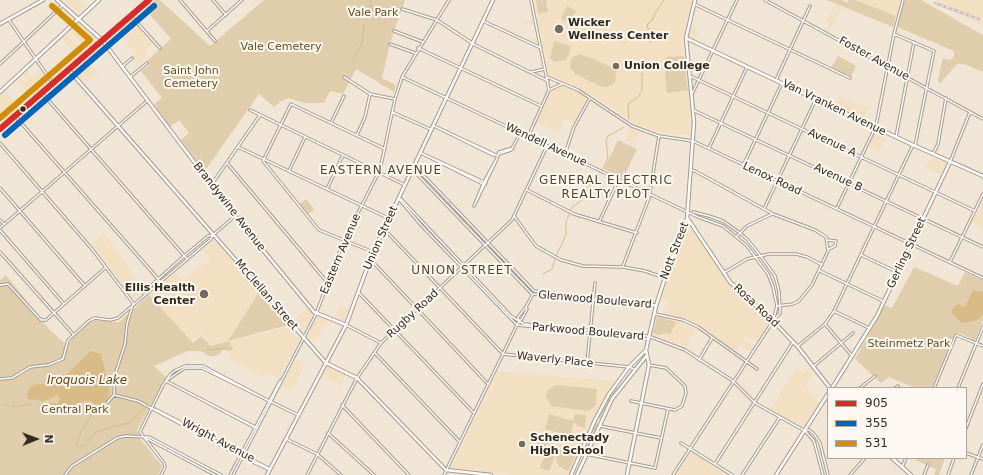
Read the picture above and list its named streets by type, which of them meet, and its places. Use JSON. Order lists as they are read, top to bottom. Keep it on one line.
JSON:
{"streets":{"street":["Foster Avenue","Van Vranken Avenue","Avenue A","Wendell Avenue","Avenue B","Lenox Road","Brandywine Avenue","Union Street","Nott Street","Gerling Street","Eastern Avenue","McClellan Street","Glenwood Boulevard","Rosa Road","Rugby Road","Parkwood Boulevard","Waverly Place","Wright Avenue"]},"crossings":[["Foster Avenue","Gerling Street"],["Van Vranken Avenue","Nott Street"],["Van Vranken Avenue","Gerling Street"],["Avenue A","Nott Street"],["Avenue A","Gerling Street"],["Wendell Avenue","Union Street"],["Wendell Avenue","Nott Street"],["Wendell Avenue","Eastern Avenue"],["Wendell Avenue","Rosa Road"],["Wendell Avenue","Rugby Road"],["Avenue B","Nott Street"],["Avenue B","Gerling Street"],["Lenox Road","Nott Street"],["Lenox Road","Gerling Street"],["Brandywine Avenue","Union Street"],["Brandywine Avenue","Eastern Avenue"],["Brandywine Avenue","Rugby Road"],["Union Street","McClellan Street"],["Union Street","Glenwood Boulevard"],["Union Street","Parkwood Boulevard"],["Union Street","Waverly Place"],["Union Street","Wright Avenue"],["Nott Street","Glenwood Boulevard"],["Nott Street","Rosa Road"],["Nott Street","Parkwood Boulevard"],["Eastern Avenue","McClellan Street"],["Eastern Avenue","Wright Avenue"],["McClellan Street","Rugby Road"],["Glenwood Boulevard","Rugby Road"],["Rugby Road","Parkwood Boulevard"],["Rugby Road","Waverly Place"]],"districts":["EASTERN AVENUE","GENERAL ELECTRIC REALTY PLOT","UNION STREET"],"water":["Iroquois Lake"],"parks":["Vale Park","Vale Cemetery","Saint John Cemetery","Steinmetz Park","Central Park"],"places":["Wicker Wellness Center","Union College","Ellis Health Center","Schenectady High School"],"lines":["transit line 905","transit line 355","transit line 531"],"legend":["905","355","531"],"north":"right"}
